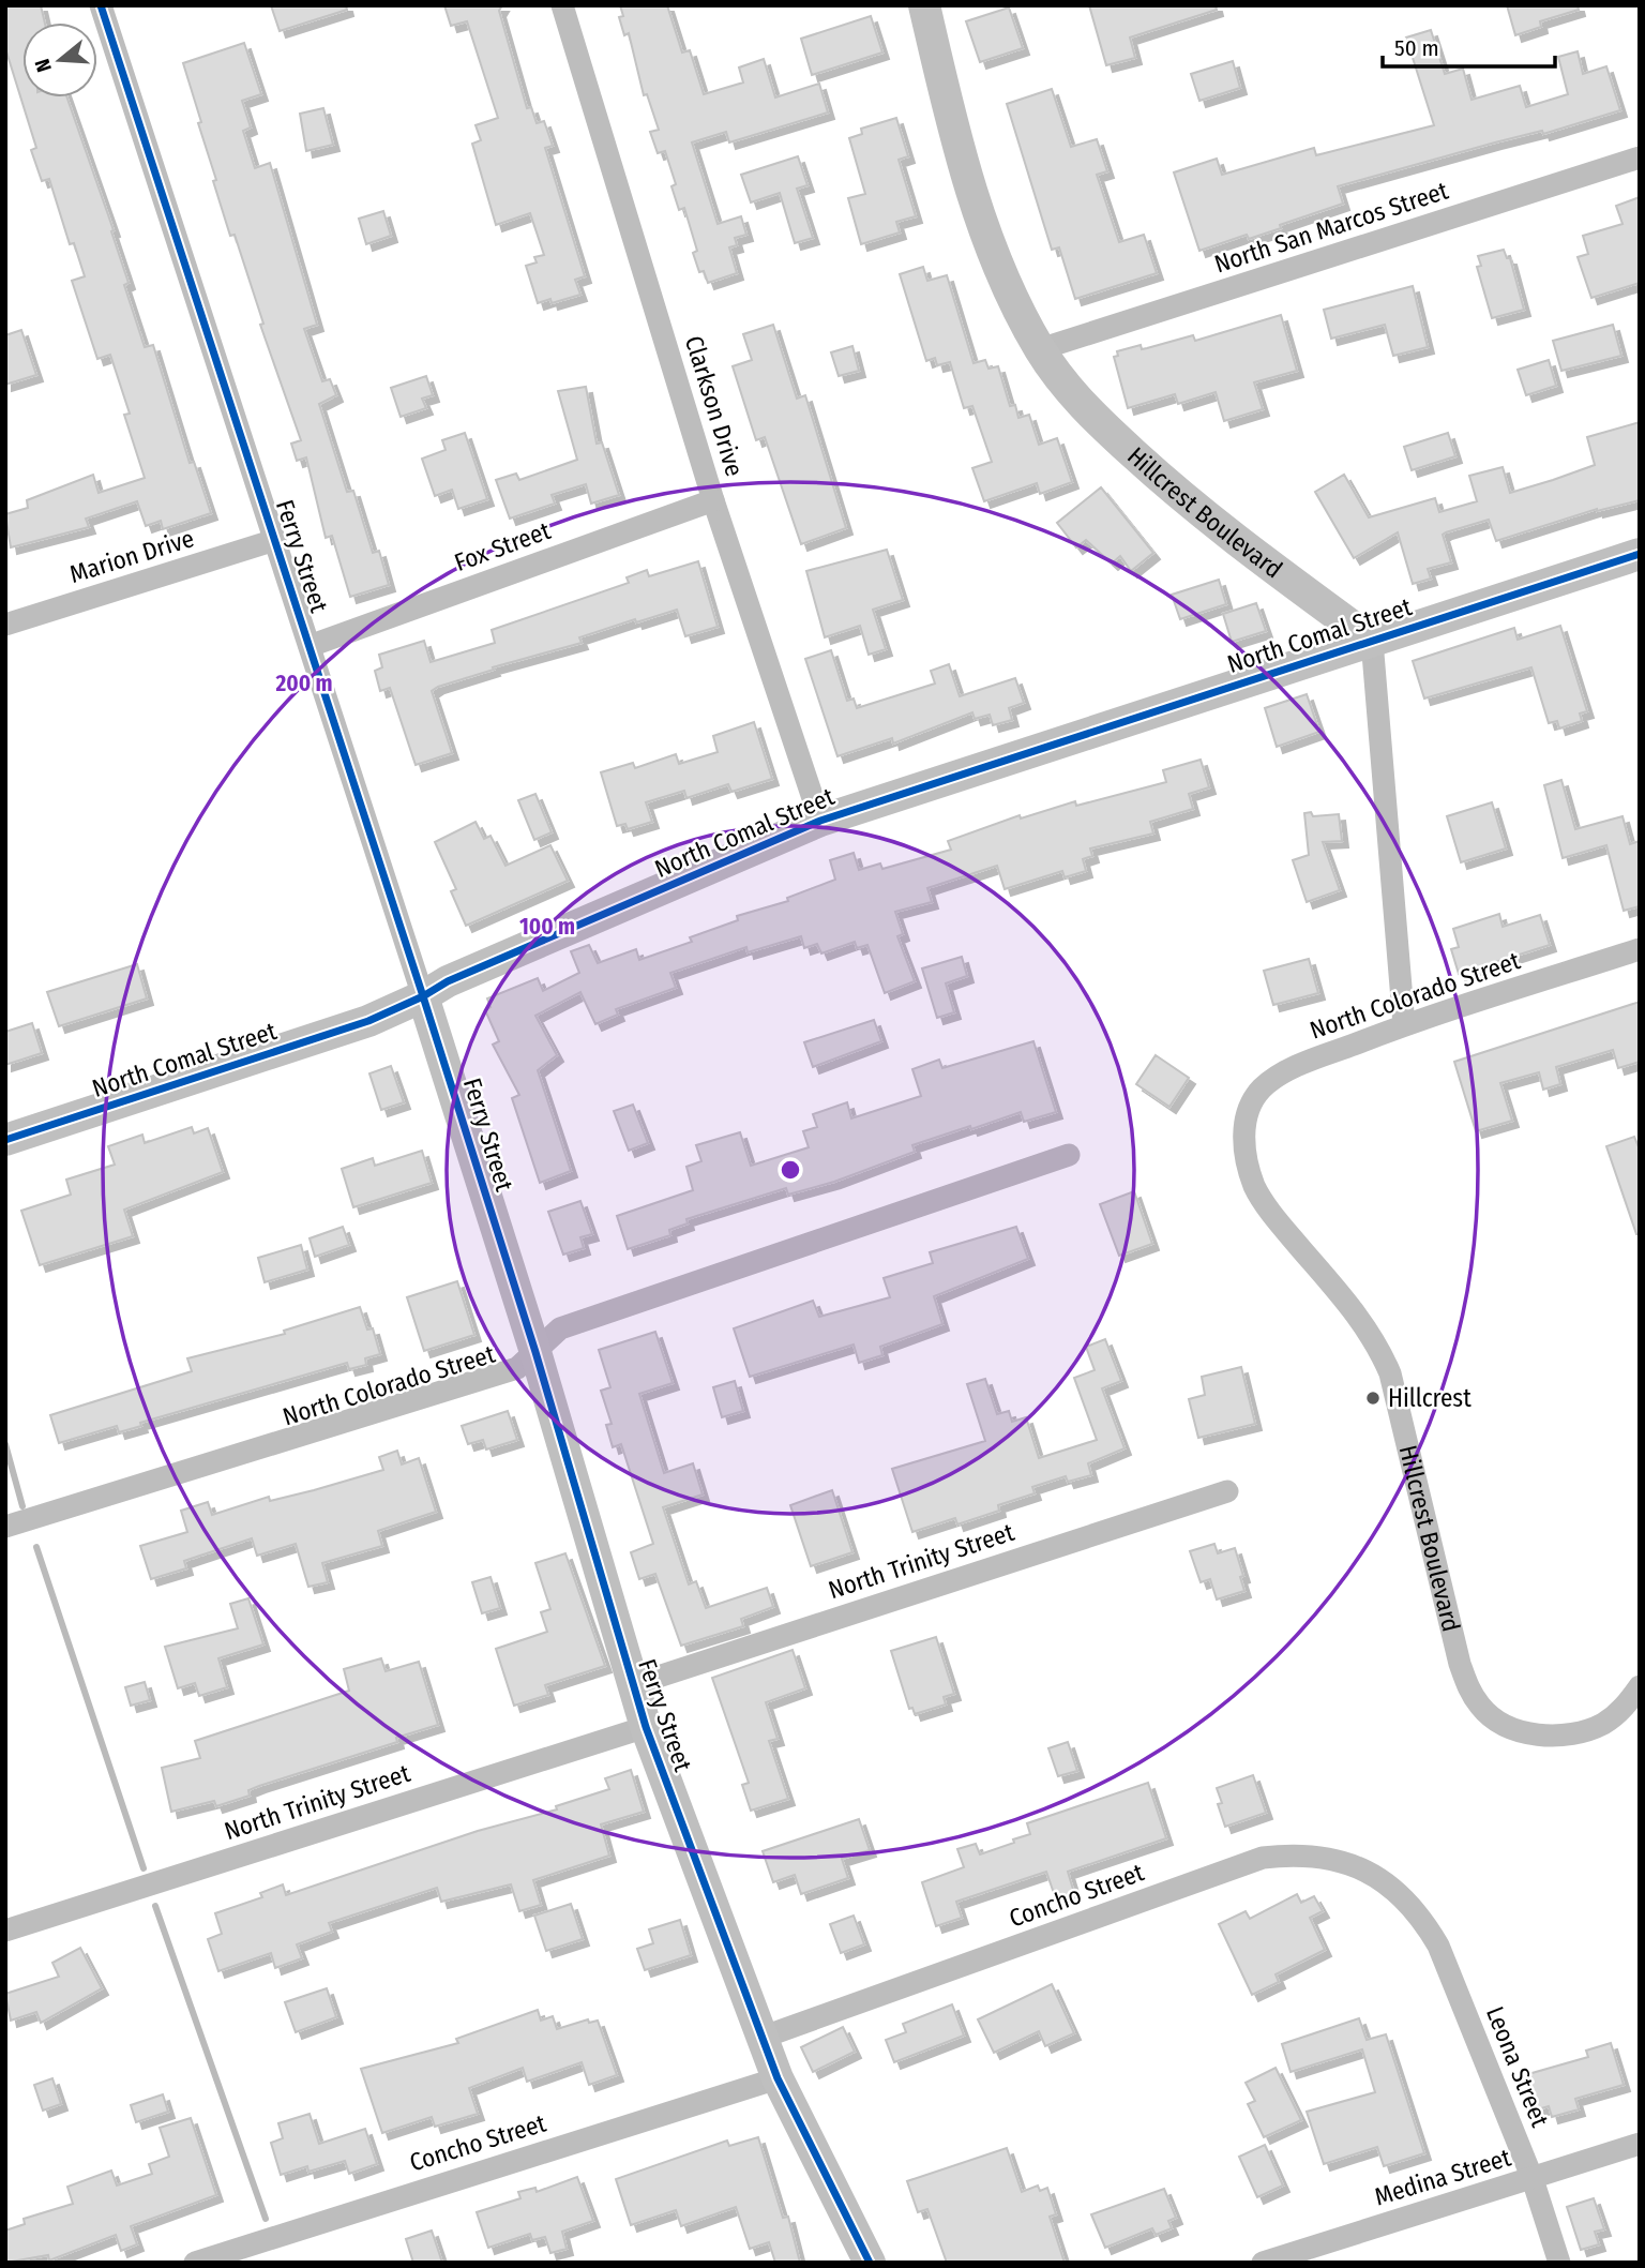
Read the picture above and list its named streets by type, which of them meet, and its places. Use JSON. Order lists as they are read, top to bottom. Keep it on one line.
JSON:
{"streets":{"street":["North San Marcos Street","Clarkson Drive","Hillcrest Boulevard","Fox Street","Marion Drive","Ferry Street","North Comal Street","North Colorado Street","North Trinity Street","Concho Street","Leona Street","Medina Street"]},"crossings":[["North San Marcos Street","Hillcrest Boulevard"],["Clarkson Drive","Fox Street"],["Clarkson Drive","North Comal Street"],["Hillcrest Boulevard","North Comal Street"],["Hillcrest Boulevard","North Colorado Street"],["Fox Street","Ferry Street"],["Marion Drive","Ferry Street"],["Ferry Street","North Comal Street"],["Ferry Street","North Colorado Street"],["Ferry Street","North Trinity Street"],["Ferry Street","Concho Street"],["Concho Street","Leona Street"],["Leona Street","Medina Street"]],"places":["Hillcrest"],"scale_bar":"50 m","north":"left","rings":["200 m","100 m"]}
